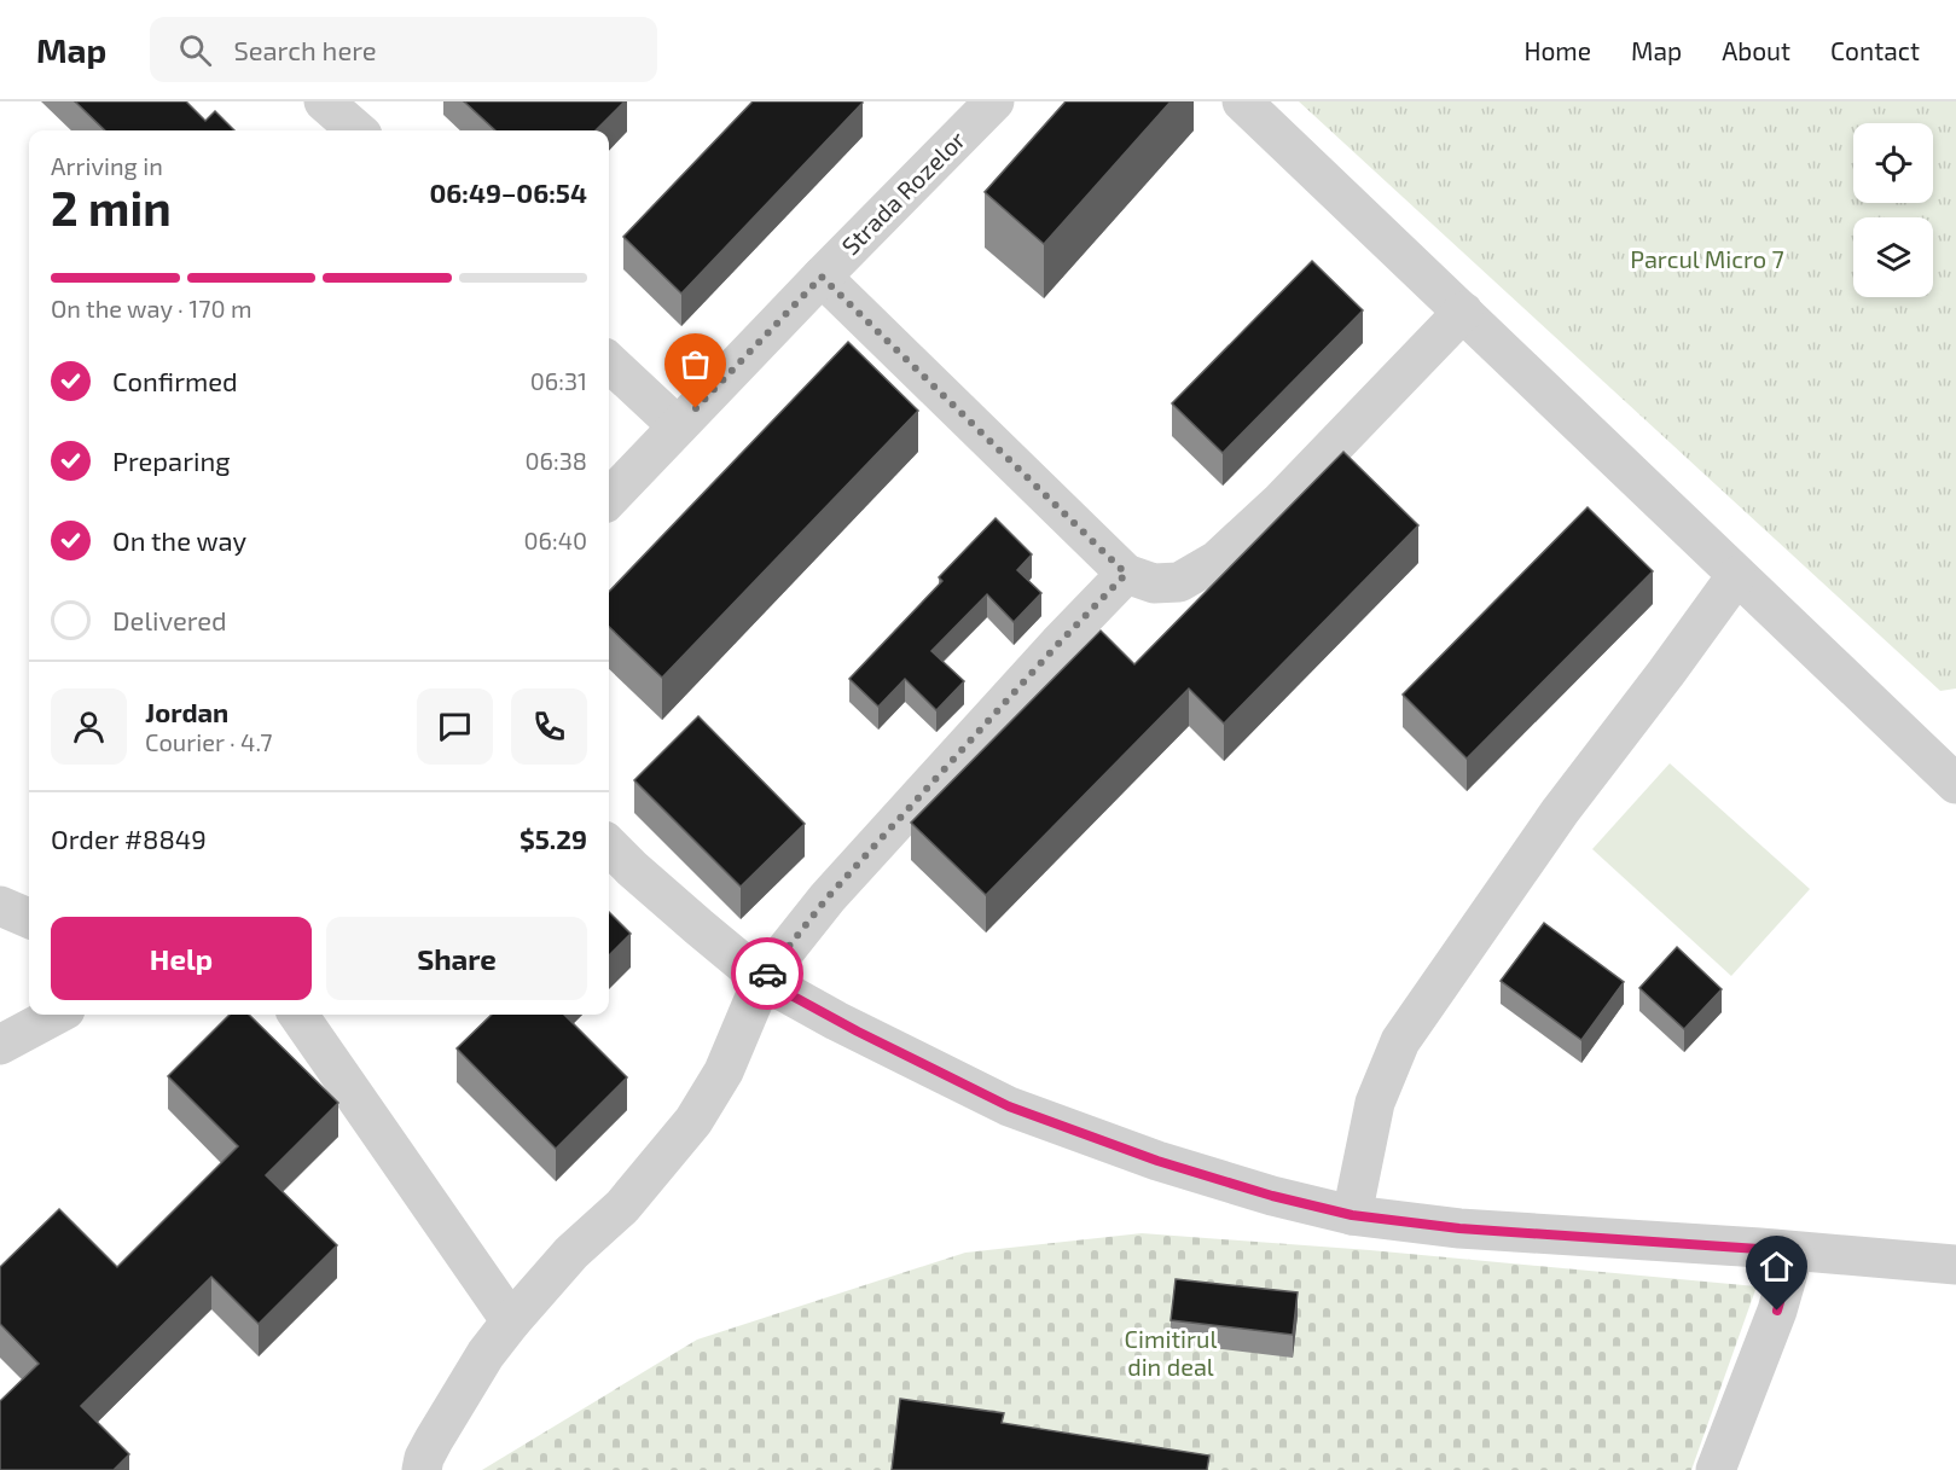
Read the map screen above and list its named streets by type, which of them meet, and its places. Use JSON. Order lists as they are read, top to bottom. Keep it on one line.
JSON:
{"streets":{"street":["Strada Rozelor"]},"parks":["Parcul Micro 7","Cimitirul din deal"],"page":{"header":"Map","search":"Search here","nav":["Home","Map","About","Contact"],"heading":["2 min","Arriving in","06:49–06:54"],"panel":["Jordan","Courier · 4.7","Order #8849","$5.29"],"bar":"On the way · 170 m","list":[["Confirmed","06:31"],["Preparing","06:38"],["On the way","06:40"],"Delivered"],"buttons":["Help","Share"]}}
